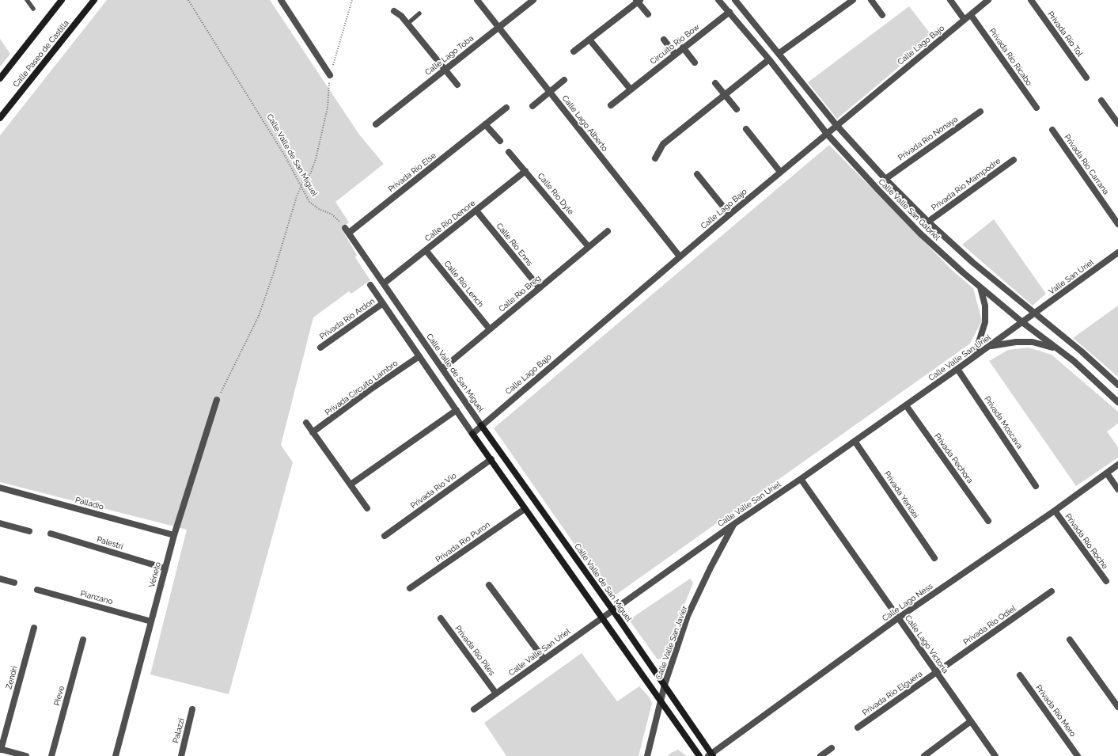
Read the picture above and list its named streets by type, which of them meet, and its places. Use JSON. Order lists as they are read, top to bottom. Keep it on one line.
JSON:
{"streets":{"street":["Privada Río Tol","Circuito Río Bow","Calle Lago Bajo","Calle Paseo de Castilla","Calle Lago Toba","Privada Río Ricabo","Calle Lago Alberto","Privada Río Nonaya","Calle Valle de San Miguel","Privada Río Carrana","Privada Río Else","Privada Río Mampodre","Calle Río Dyle","Calle Valle San Gabriel","Calle Río Denore","Calle Río Enns","Valle San Uriel","Calle Río Lench","Calle Río Breg","Privada Río Ardon","Calle Valle San Uriel","Privada Circuito Lambro","Privada Moscava","Privada Pechora","Privada Río Vío","Privada Yenisei","Palladio","Privada Río Roche","Privada Río Puron","Palestri","Véneto","Pianzano","Calle Lago Ness","Privada Río Odiel","Calle Valle San Javier","Calle Lago Victoria","Privada Río Piles","Zendri","Privada Río Elguera","Pieve","Privada Río Mero","Palazzi"]},"crossings":[["Circuito Río Bow","Calle Valle San Gabriel"],["Calle Lago Bajo","Privada Río Ricabo"],["Calle Lago Bajo","Calle Lago Alberto"],["Calle Lago Bajo","Calle Valle de San Miguel"],["Calle Lago Bajo","Calle Valle San Gabriel"],["Calle Lago Toba","Calle Lago Alberto"],["Privada Río Nonaya","Calle Valle San Gabriel"],["Calle Valle de San Miguel","Privada Río Else"],["Calle Valle de San Miguel","Calle Río Denore"],["Calle Valle de San Miguel","Calle Río Breg"],["Calle Valle de San Miguel","Calle Valle San Uriel"],["Calle Valle de San Miguel","Calle Lago Ness"],["Calle Valle de San Miguel","Calle Valle San Javier"],["Privada Río Mampodre","Calle Valle San Gabriel"],["Calle Río Dyle","Calle Río Denore"],["Calle Río Dyle","Calle Río Breg"],["Calle Valle San Gabriel","Valle San Uriel"],["Calle Valle San Gabriel","Calle Valle San Uriel"],["Calle Río Denore","Calle Río Enns"],["Calle Río Denore","Calle Río Lench"],["Calle Río Enns","Calle Río Breg"],["Valle San Uriel","Calle Valle San Uriel"],["Calle Río Lench","Calle Río Breg"],["Calle Valle San Uriel","Privada Moscava"],["Calle Valle San Uriel","Privada Pechora"],["Calle Valle San Uriel","Privada Yenisei"],["Calle Valle San Uriel","Calle Valle San Javier"],["Calle Valle San Uriel","Calle Lago Victoria"],["Calle Valle San Uriel","Privada Río Piles"],["Palladio","Véneto"],["Privada Río Roche","Calle Lago Ness"],["Palestri","Véneto"],["Véneto","Pianzano"],["Calle Lago Ness","Calle Lago Victoria"],["Privada Río Odiel","Calle Lago Victoria"],["Privada Río Odiel","Privada Río Elguera"],["Calle Lago Victoria","Privada Río Elguera"]]}
